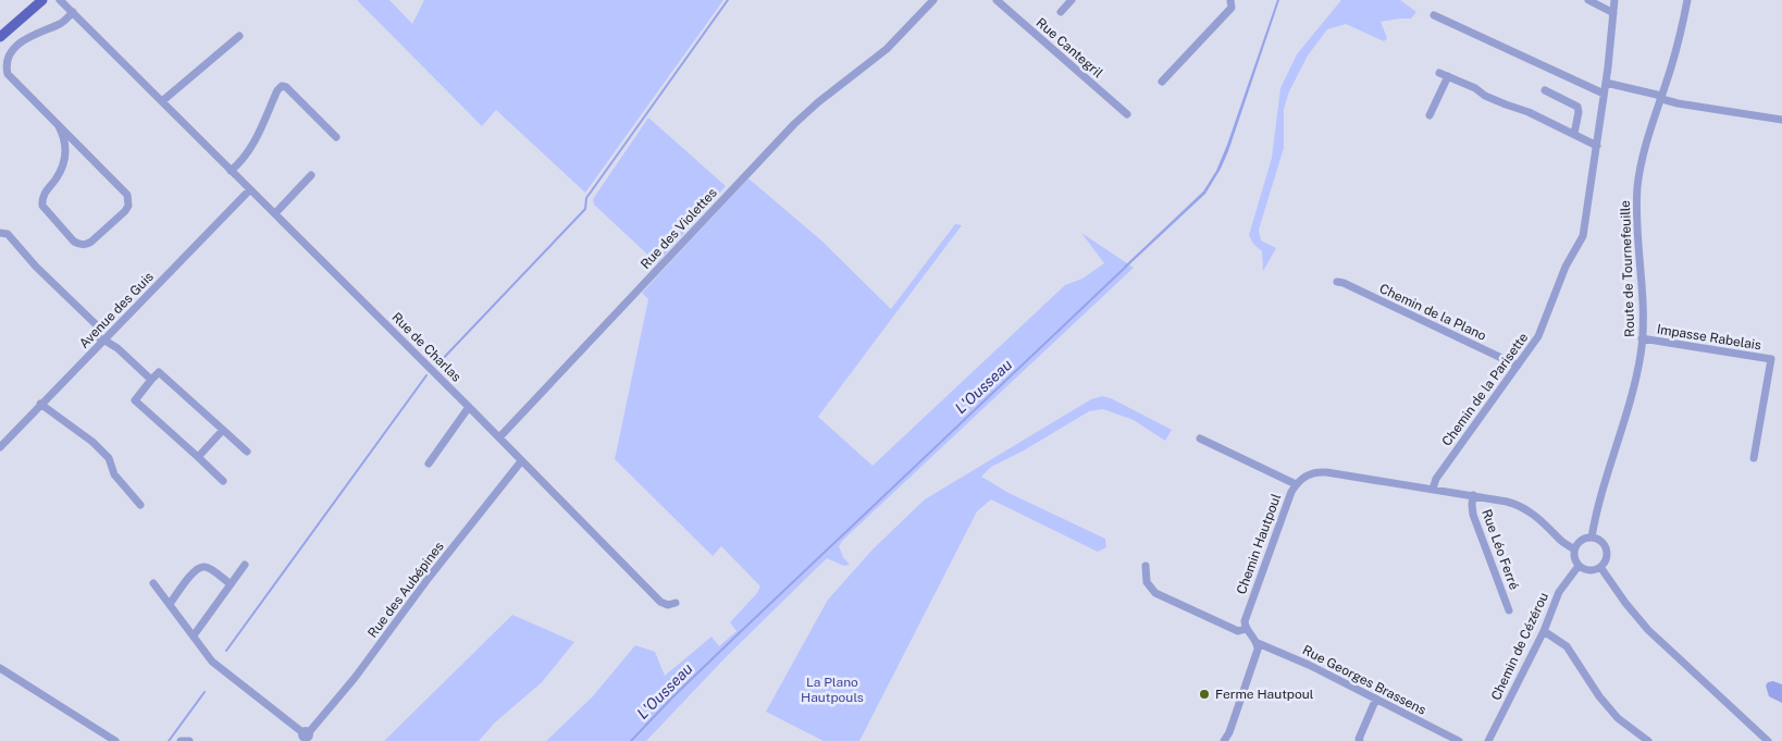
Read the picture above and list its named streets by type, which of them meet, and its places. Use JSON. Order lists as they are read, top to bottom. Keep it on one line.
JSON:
{"streets":{"street":["Rue Cantegril","Rue des Violettes","Route de Tournefeuille","Avenue des Guis","Chemin de la Plano","Impasse Rabelais","Rue de Charlas","Chemin de la Parisette","Chemin Hautpoul","Rue Léo Ferré","Rue des Aubépines","Chemin de Cézérou","Rue Georges Brassens"]},"crossings":[["Rue des Violettes","Rue de Charlas"],["Route de Tournefeuille","Impasse Rabelais"],["Route de Tournefeuille","Chemin Hautpoul"],["Route de Tournefeuille","Chemin de Cézérou"],["Avenue des Guis","Rue de Charlas"],["Chemin de la Plano","Chemin de la Parisette"],["Rue de Charlas","Rue des Aubépines"],["Chemin de la Parisette","Chemin Hautpoul"],["Chemin Hautpoul","Rue Léo Ferré"],["Chemin Hautpoul","Chemin de Cézérou"]],"water":["L'Ousseau"],"parks":["La Plano Hautpouls"],"places":["Ferme Hautpoul"]}
